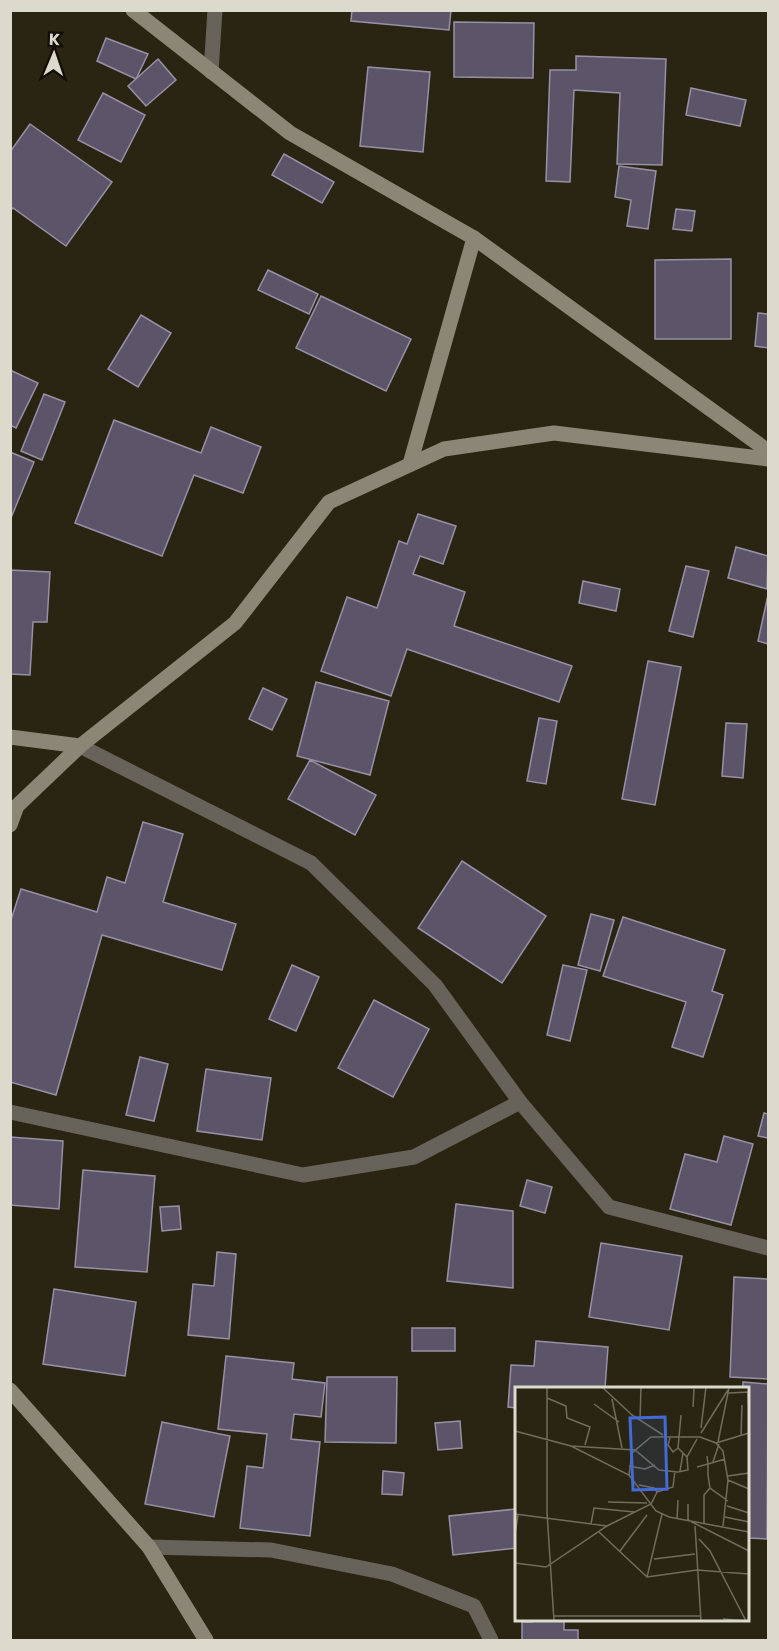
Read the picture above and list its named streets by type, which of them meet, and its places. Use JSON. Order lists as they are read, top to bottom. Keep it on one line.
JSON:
{"north":"top"}
